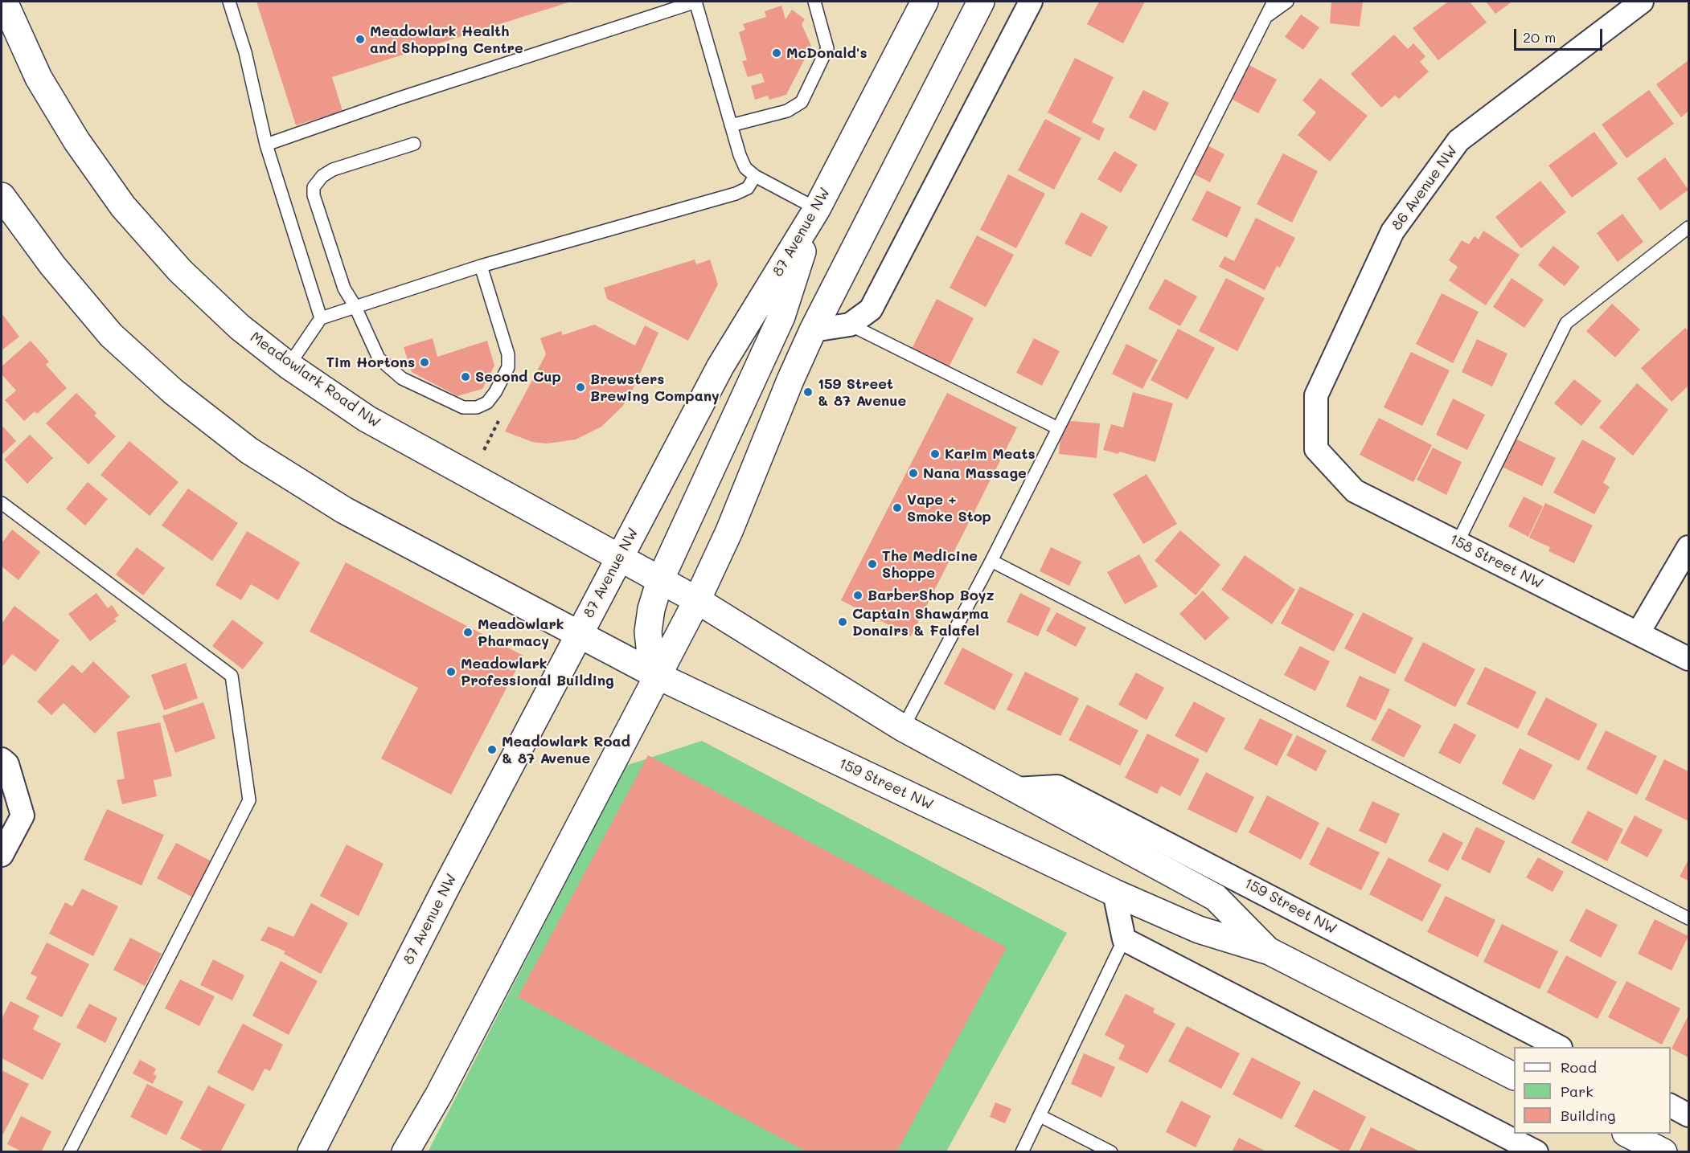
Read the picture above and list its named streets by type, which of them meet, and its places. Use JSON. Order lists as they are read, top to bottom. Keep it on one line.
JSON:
{"streets":{"main road":["87 Avenue NW","Meadowlark Road NW","159 Street NW"],"street":["86 Avenue NW","158 Street NW"]},"crossings":[["86 Avenue NW","158 Street NW"],["87 Avenue NW","Meadowlark Road NW"],["Meadowlark Road NW","159 Street NW"]],"places":["Meadowlark Health and Shopping Centre","McDonald's","Tim Hortons","Second Cup","Brewsters Brewing Company","159 Street & 87 Avenue","Karim Meats","Nana Massage","Vape + Smoke Stop","The Medicine Shoppe","BarberShop Boyz","Captain Shawarma Donairs & Falafel","Meadowlark Pharmacy","Meadowlark Professional Building","Meadowlark Road & 87 Avenue"],"legend":["Road","Park","Building"],"scale_bar":"20 m"}
